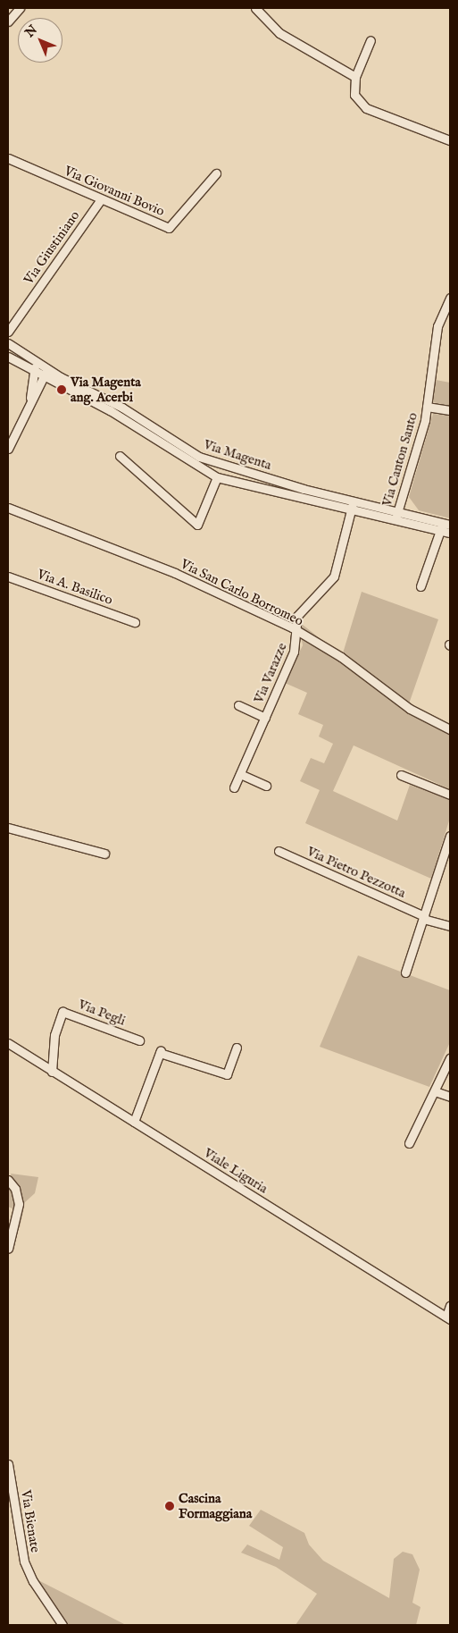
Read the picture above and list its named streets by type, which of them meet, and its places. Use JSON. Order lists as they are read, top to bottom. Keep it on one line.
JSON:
{"streets":{"street":["Via Giovanni Bovio","Via Giustiniano","Via Magenta","Via Canton Santo","Via A. Basilico","Via San Carlo Borromeo","Via Varazze","Via Pietro Pezzotta","Via Pegli","Viale Liguria","Via Bienate"]},"crossings":[["Via Giovanni Bovio","Via Giustiniano"],["Via Magenta","Via Canton Santo"],["Via Magenta","Via Varazze"],["Via San Carlo Borromeo","Via Varazze"],["Via Pegli","Viale Liguria"]],"places":["Via Magenta ang. Acerbi","Cascina Formaggiana"],"north":"top left"}
